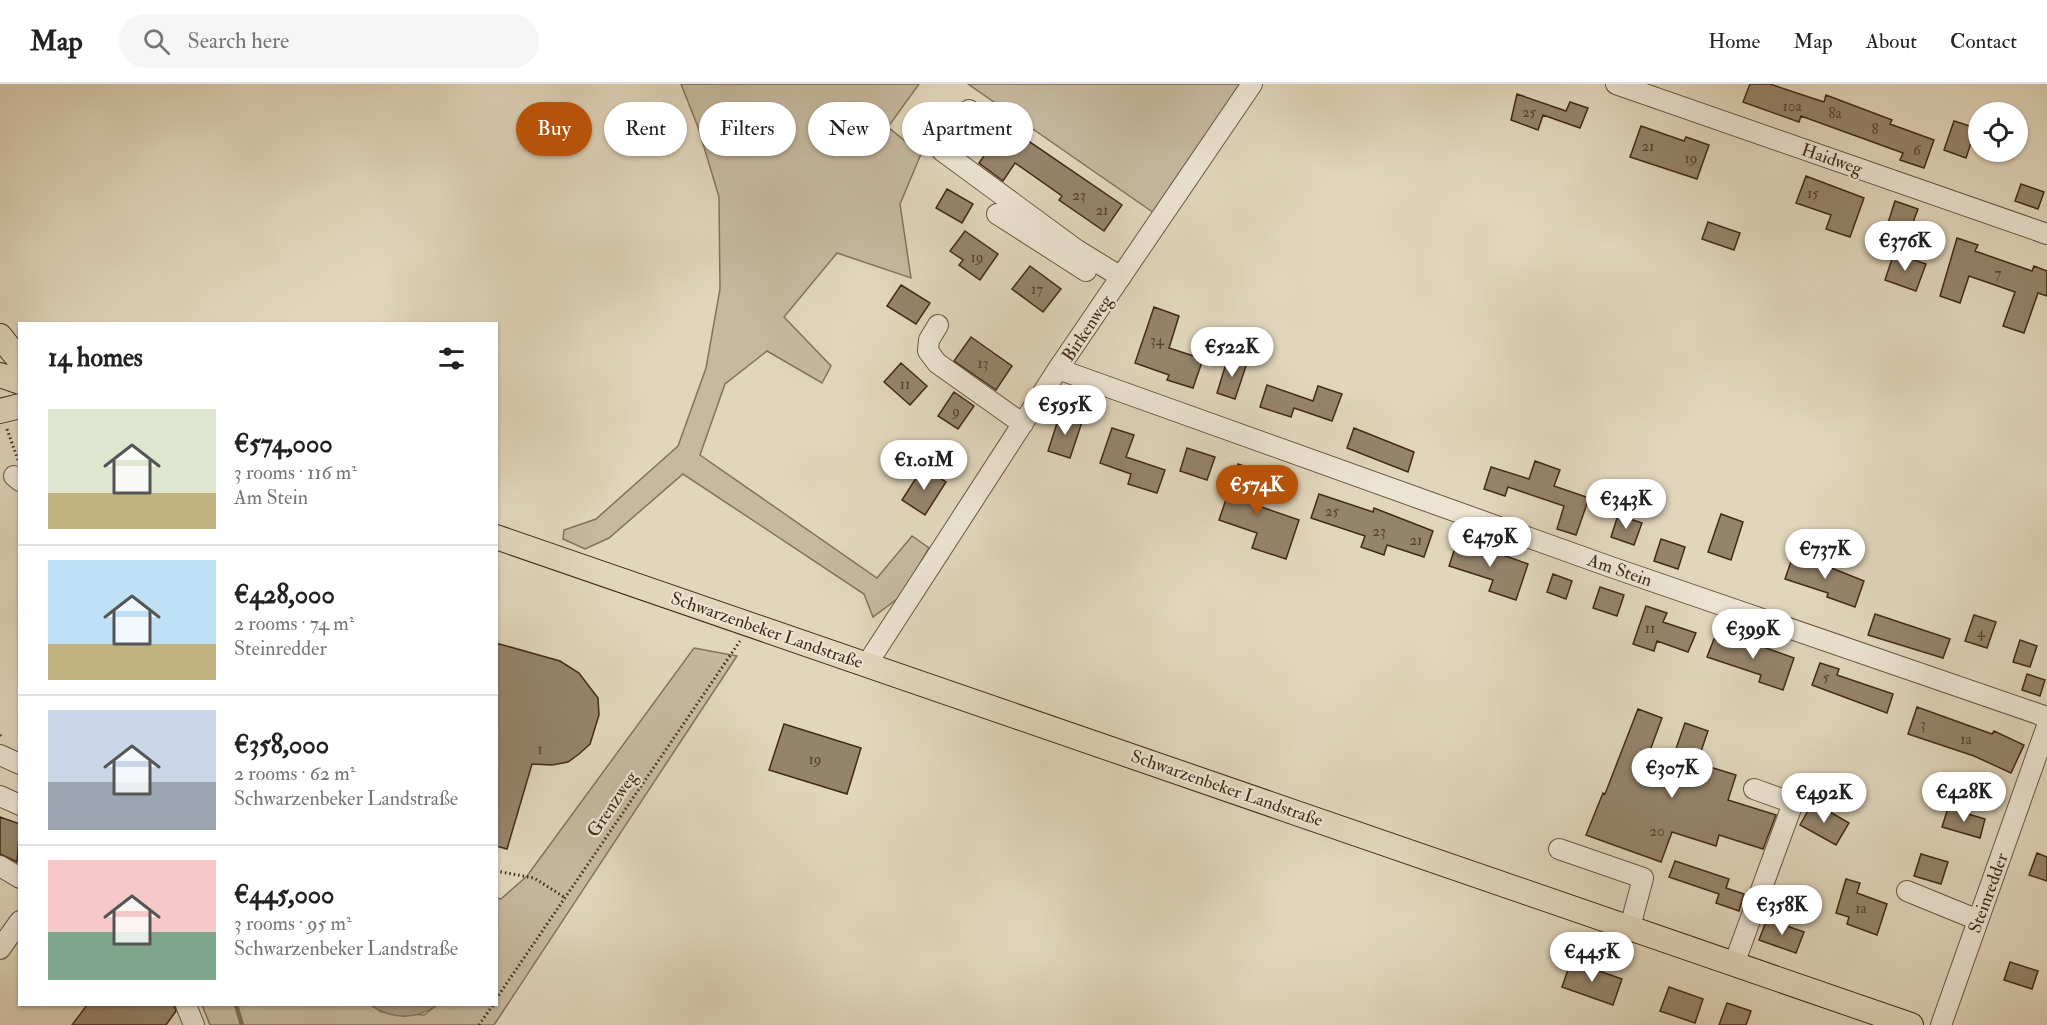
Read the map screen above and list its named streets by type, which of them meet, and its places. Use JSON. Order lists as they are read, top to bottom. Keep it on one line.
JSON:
{"streets":{"main road":["Schwarzenbeker Landstraße"],"street":["Haidweg","Birkenweg","Am Stein","Steinredder"],"path":["Grenzweg"]},"crossings":[["Birkenweg","Am Stein"],["Birkenweg","Schwarzenbeker Landstraße"],["Schwarzenbeker Landstraße","Grenzweg"]],"house_numbers":["10a","25","8a","8","21","6","19","15","23","21","19","7","17","34","13","11","9","25","23","21","11","4","5","3","1a","1","19","20","1a"],"page":{"header":"Map","search":"Search here","nav":["Home","Map","About","Contact"],"chip":["Buy","Rent","Filters","New","Apartment"],"price":["€376K","€522K","€595K","€1.01M","€574K","€343K","€479K","€737K","€399K","€307K","€428K","€492K","€358K","€445K"],"heading":"14 homes","list":[{"name":"€574,000","note":"3 rooms · 116 m² · Am Stein"},{"name":"€428,000","note":"2 rooms · 74 m² · Steinredder"},{"name":"€358,000","note":"2 rooms · 62 m² · Schwarzenbeker Landstraße"},{"name":"€445,000","note":"3 rooms · 95 m² · Schwarzenbeker Landstraße"}]}}
